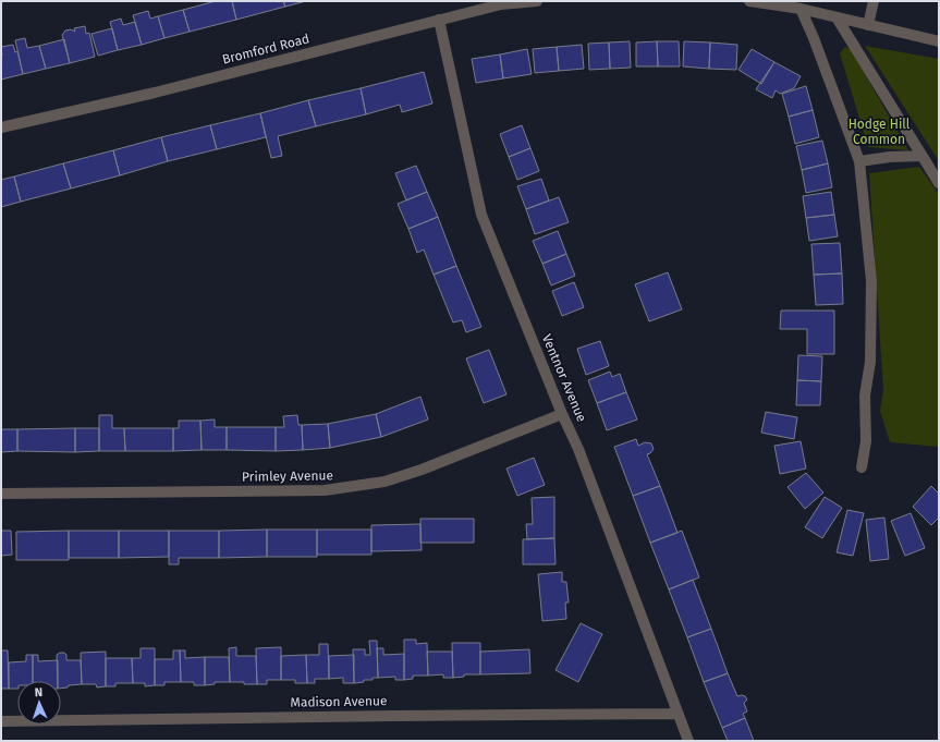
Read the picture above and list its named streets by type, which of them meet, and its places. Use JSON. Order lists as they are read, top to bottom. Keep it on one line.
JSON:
{"streets":{"street":["Bromford Road","Ventnor Avenue","Primley Avenue","Madison Avenue"]},"crossings":[["Bromford Road","Ventnor Avenue"],["Ventnor Avenue","Primley Avenue"],["Ventnor Avenue","Madison Avenue"]],"parks":["Hodge Hill Common"],"north":"top"}
